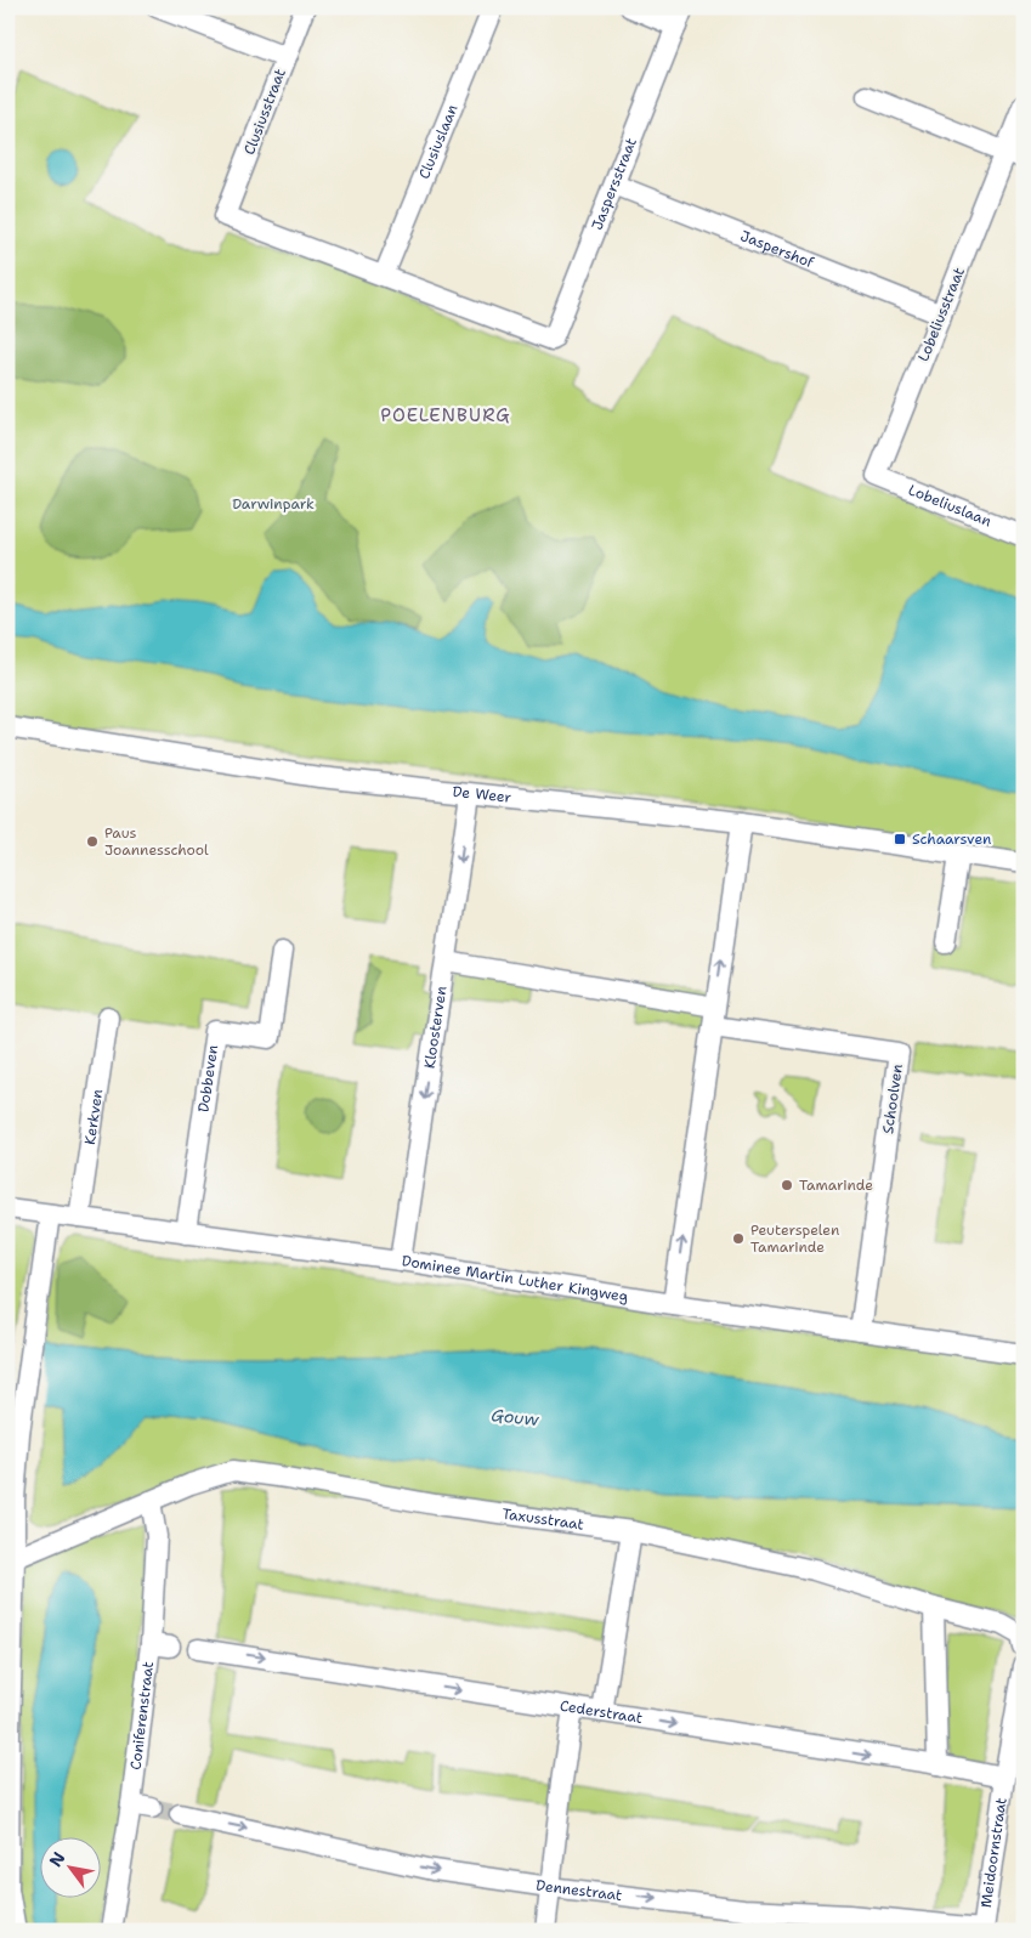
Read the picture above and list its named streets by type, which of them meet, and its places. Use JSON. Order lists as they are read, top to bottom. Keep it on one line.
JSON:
{"streets":{"street":["Clusiusstraat","Clusiuslaan","Jaspersstraat","Jaspershof","Lobeliusstraat","Lobeliuslaan","De Weer","Kloosterven","Dobbeven","Schoolven","Kerkven","Dominee Martin Luther Kingweg","Taxusstraat","Cederstraat","Coniferenstraat","Meidoornstraat","Dennestraat"]},"crossings":[["Clusiusstraat","Clusiuslaan"],["Clusiusstraat","Jaspersstraat"],["Clusiuslaan","Jaspersstraat"],["Jaspersstraat","Jaspershof"],["Jaspershof","Lobeliusstraat"],["Lobeliusstraat","Lobeliuslaan"],["De Weer","Kloosterven"],["Kloosterven","Dominee Martin Luther Kingweg"],["Dobbeven","Dominee Martin Luther Kingweg"],["Schoolven","Dominee Martin Luther Kingweg"],["Kerkven","Dominee Martin Luther Kingweg"],["Taxusstraat","Coniferenstraat"],["Cederstraat","Meidoornstraat"],["Meidoornstraat","Dennestraat"]],"one_way":["Kloosterven","Cederstraat","Dennestraat"],"districts":["POELENBURG"],"water":["Gouw"],"parks":["Darwinpark"],"places":{"transit":["Schaarsven"],"other":["Paus Joannesschool","Tamarinde","Peuterspelen Tamarinde"]},"north":"top left"}
